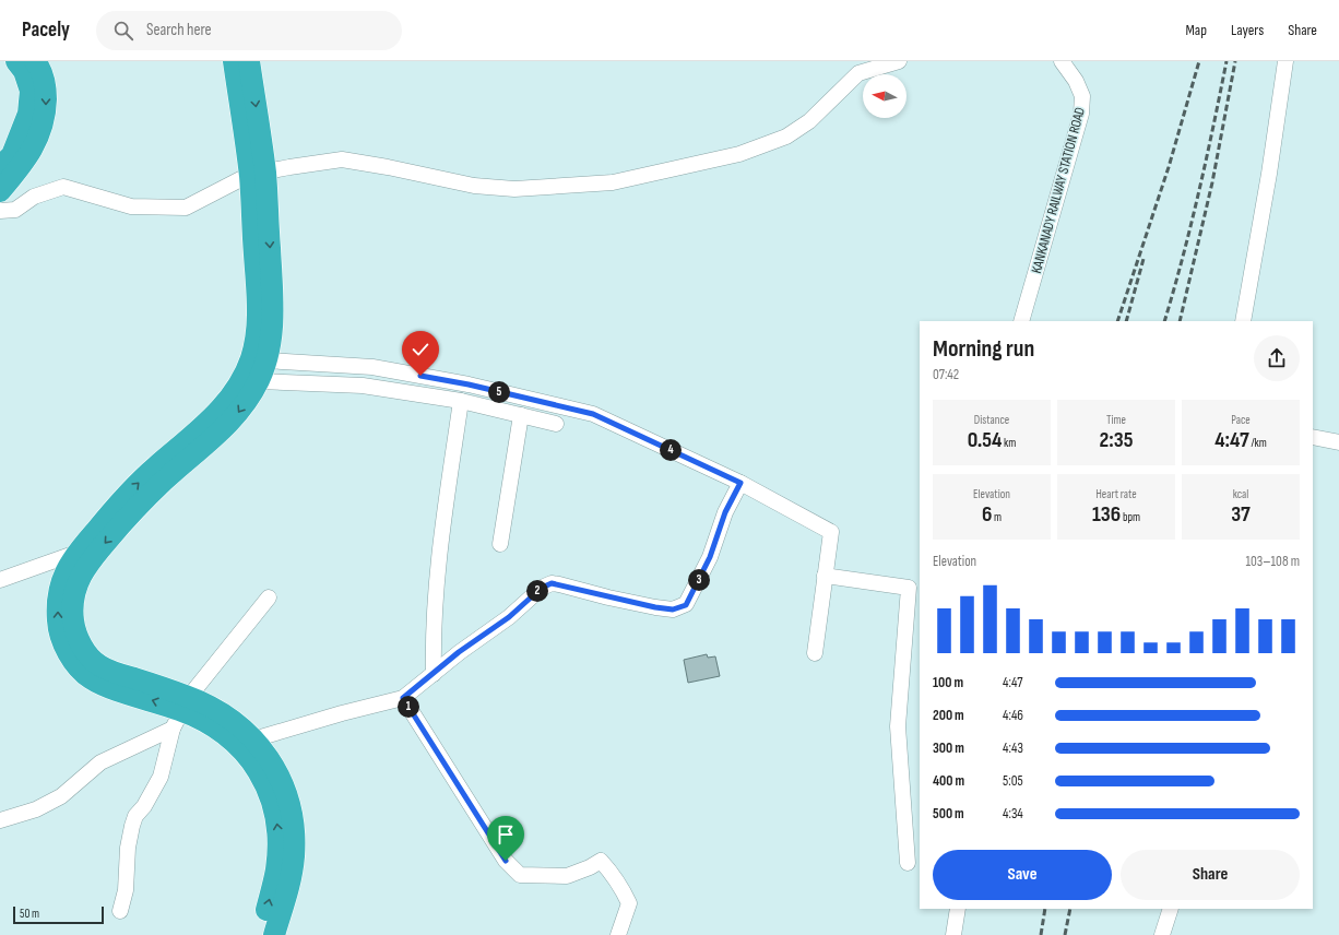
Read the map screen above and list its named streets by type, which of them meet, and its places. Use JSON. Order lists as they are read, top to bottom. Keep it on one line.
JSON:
{"streets":{"street":["KANKANADY RAILWAY STATION ROAD"]},"scale_bar":"50 m","north":"left","page":{"header":"Pacely","search":"Search here","nav":["Map","Layers","Share"],"heading":["Morning run","07:42"],"pins":["5","4","3","2","1"],"stats":[["Distance","0.54 km"],["Time","2:35"],["Pace","4:47 /km"],["Elevation","6 m"],["Heart rate","136 bpm"],["kcal","37"]],"chart":["Elevation","103–108 m"],"list":[{"name":"100 m","note":"4:47"},{"name":"200 m","note":"4:46"},{"name":"300 m","note":"4:43"},{"name":"400 m","note":"5:05"},{"name":"500 m","note":"4:34"}],"buttons":["Save","Share"],"scale":"50 m"}}
